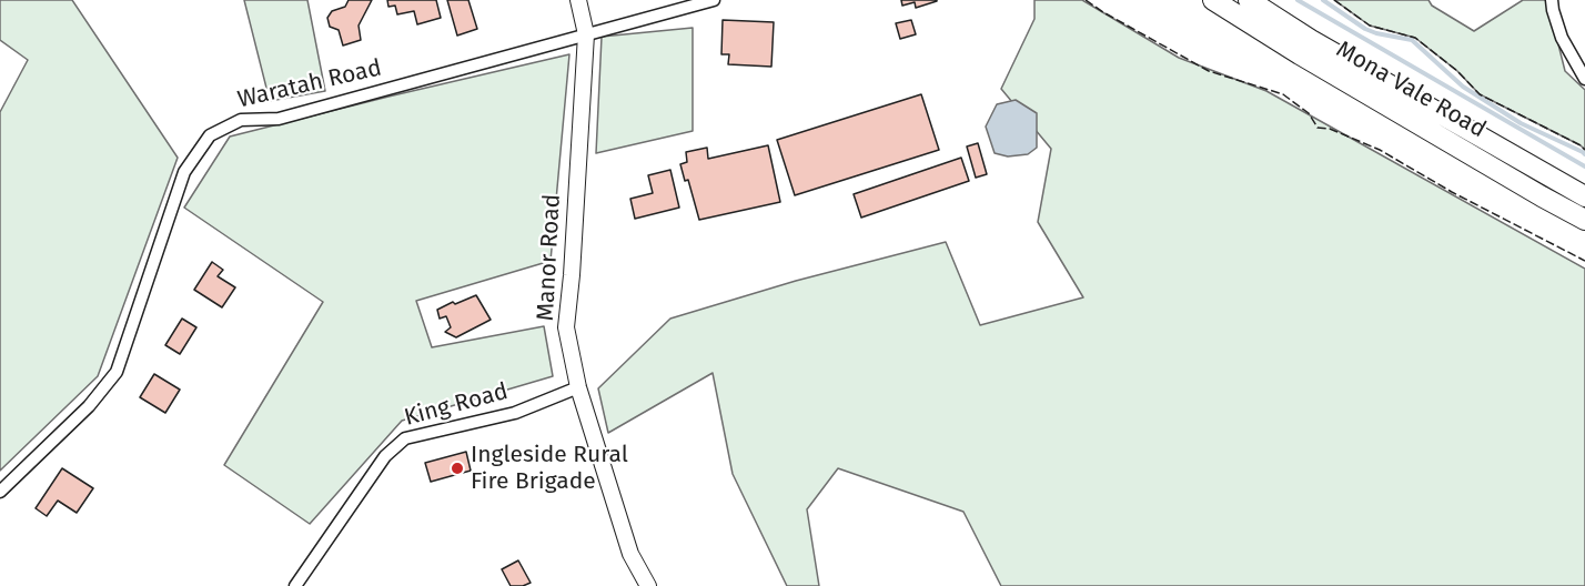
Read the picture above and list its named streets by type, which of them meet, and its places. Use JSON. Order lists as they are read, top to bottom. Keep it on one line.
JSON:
{"streets":{"highway":["Mona Vale Road"],"street":["Waratah Road","Manor Road","King Road"]},"crossings":[["Waratah Road","Manor Road"],["Manor Road","King Road"]],"places":["Ingleside Rural Fire Brigade"]}
